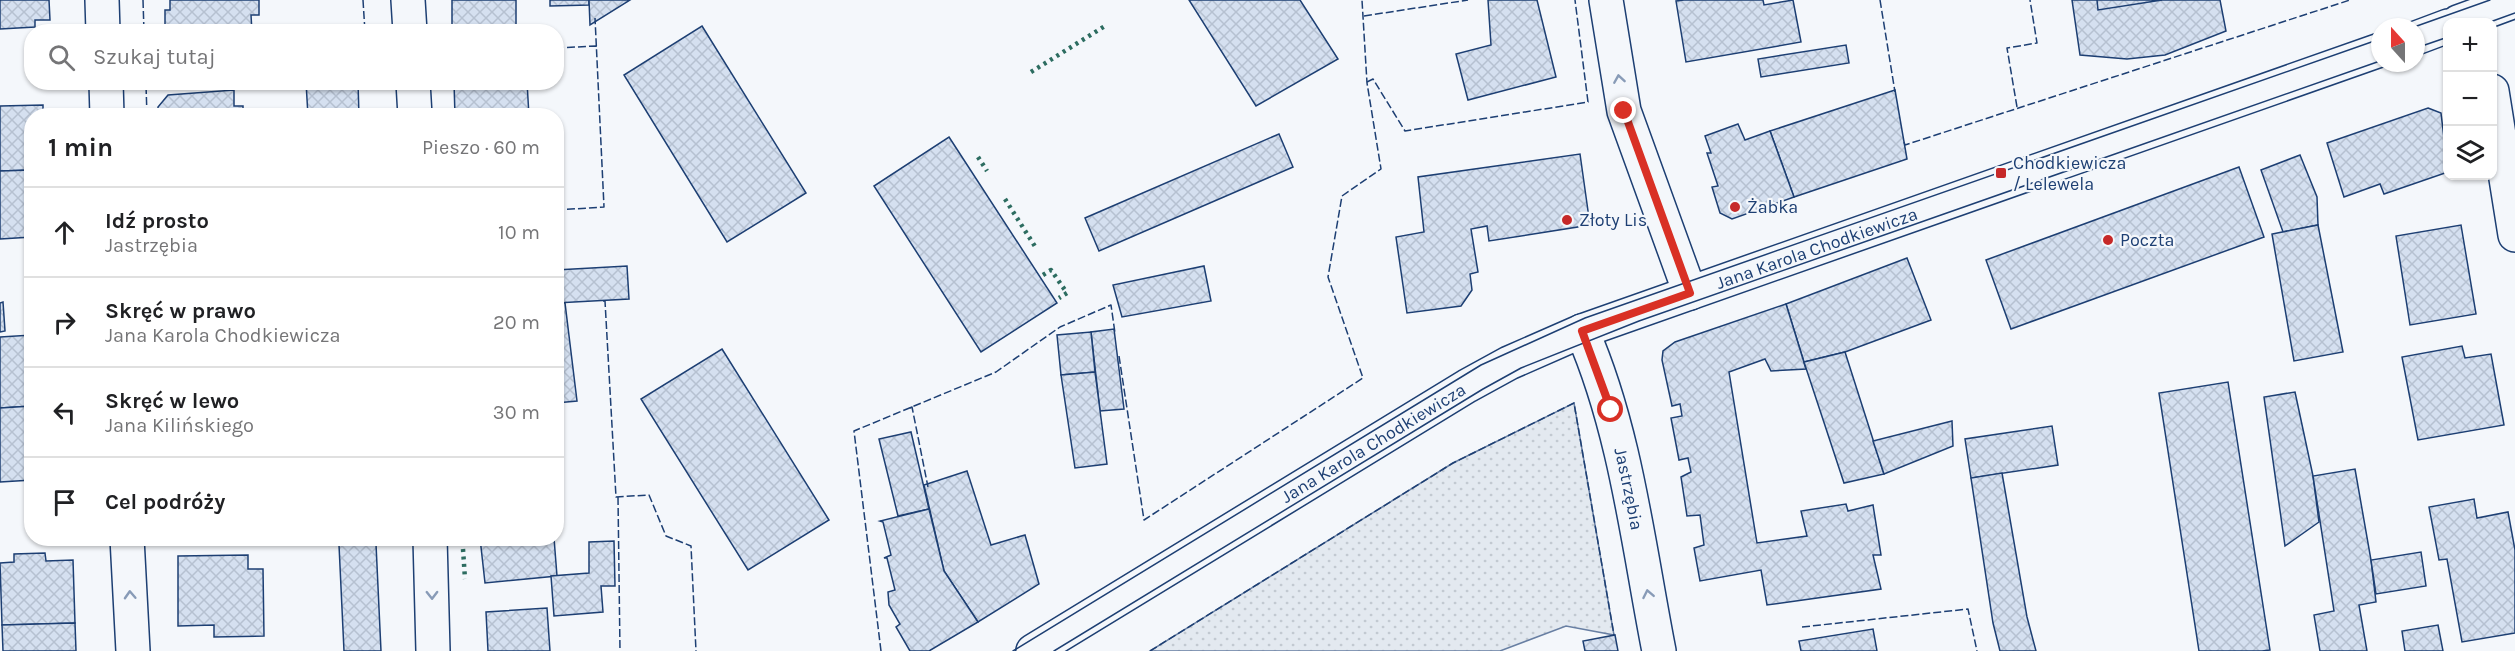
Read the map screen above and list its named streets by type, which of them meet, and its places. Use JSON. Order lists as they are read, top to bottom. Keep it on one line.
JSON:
{"streets":{"street":["Jana Karola Chodkiewicza","Jastrzębia"]},"crossings":[["Jana Karola Chodkiewicza","Jastrzębia"]],"one_way":["Jastrzębia"],"places":{"transit":["Chodkiewicza / Lelewela"],"other":["Żabka","Złoty Lis","Poczta"]},"north":"top","page":{"map_buttons":["+","−"],"search":"Szukaj tutaj","heading":["1 min","Pieszo · 60 m"],"list":[["Idź prosto","Jastrzębia","10 m"],["Skręć w prawo","Jana Karola Chodkiewicza","20 m"],["Skręć w lewo","Jana Kilińskiego","30 m"],"Cel podróży"]}}
